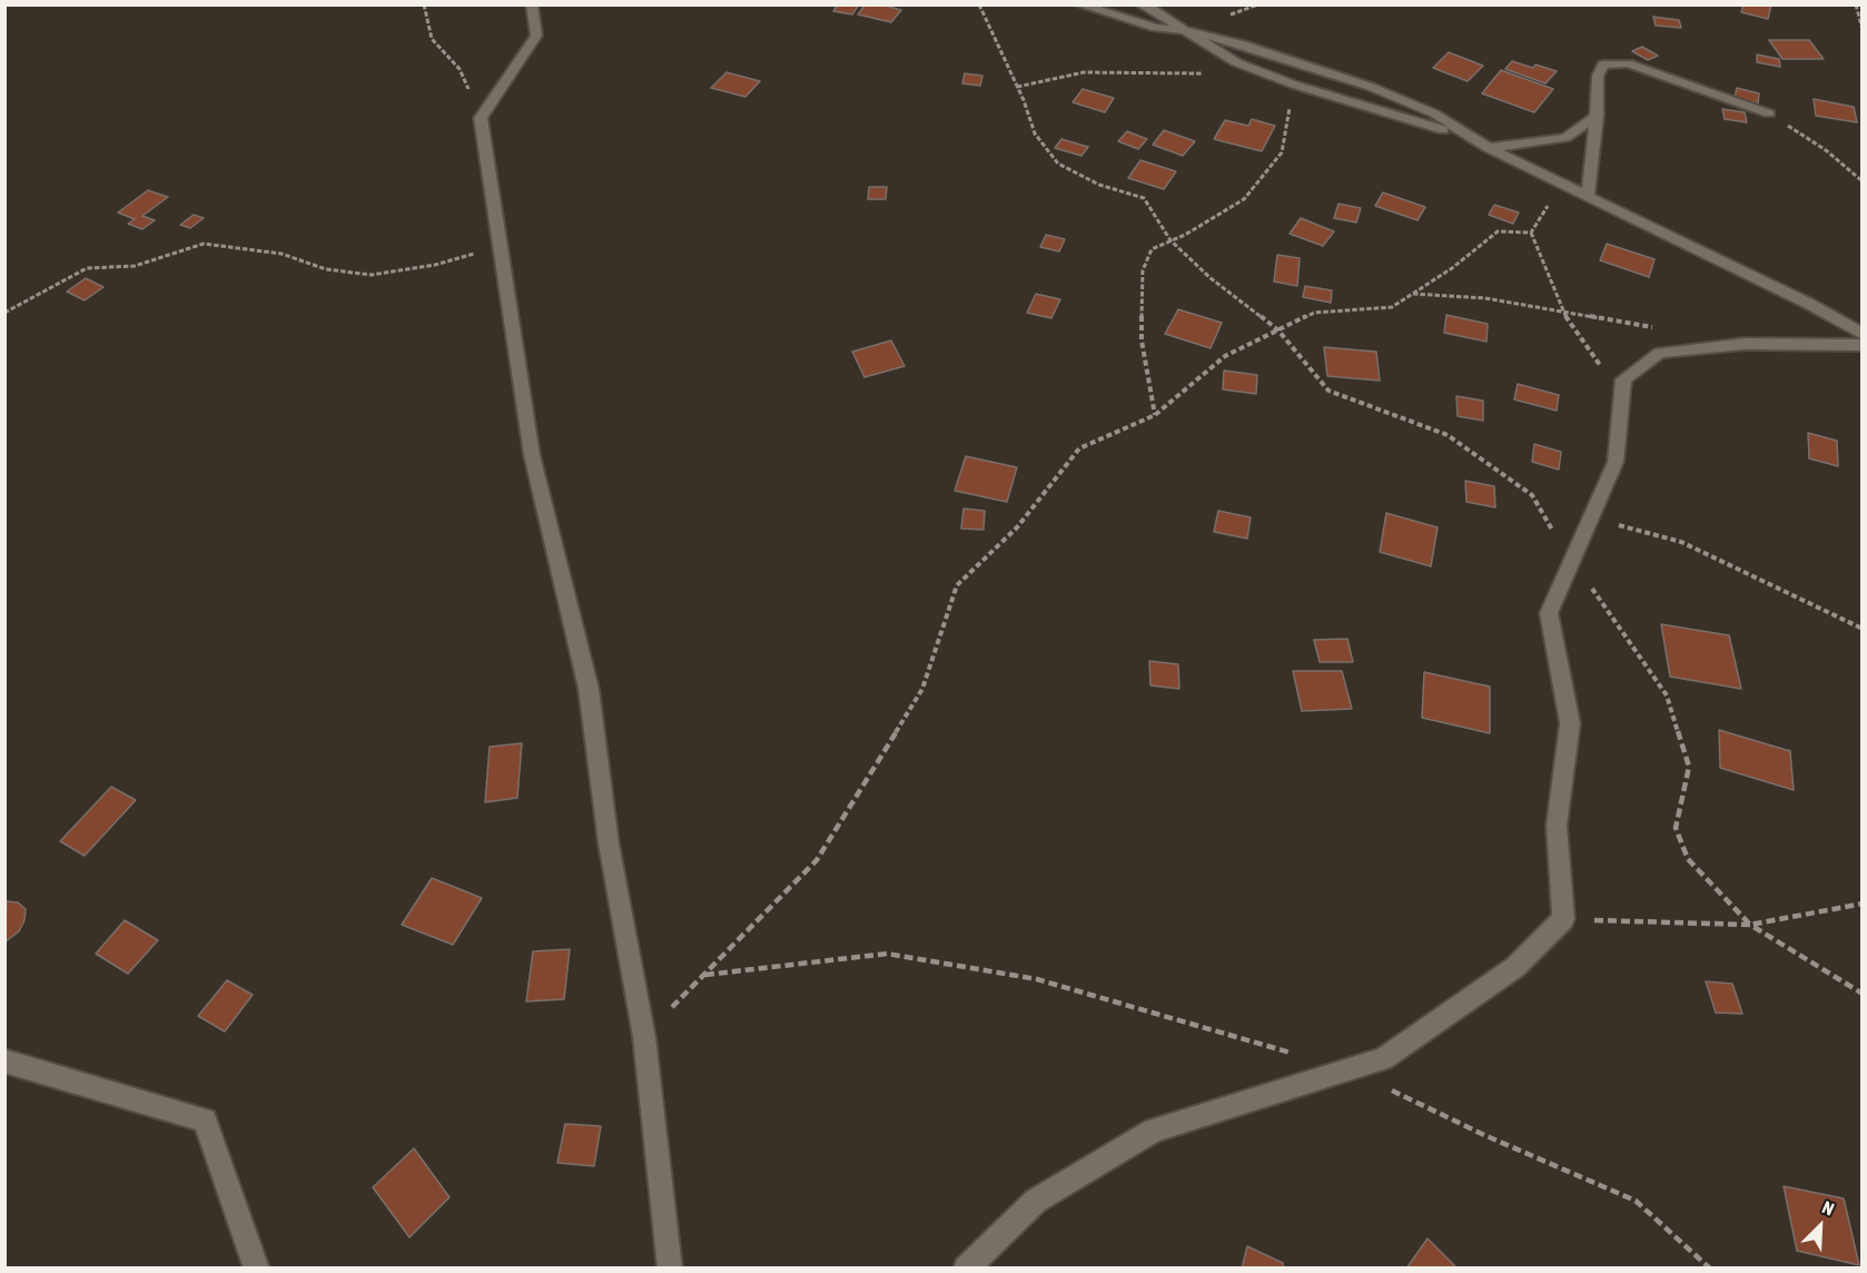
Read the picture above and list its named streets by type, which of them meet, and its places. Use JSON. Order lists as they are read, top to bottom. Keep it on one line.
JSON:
{"north":"top right"}
